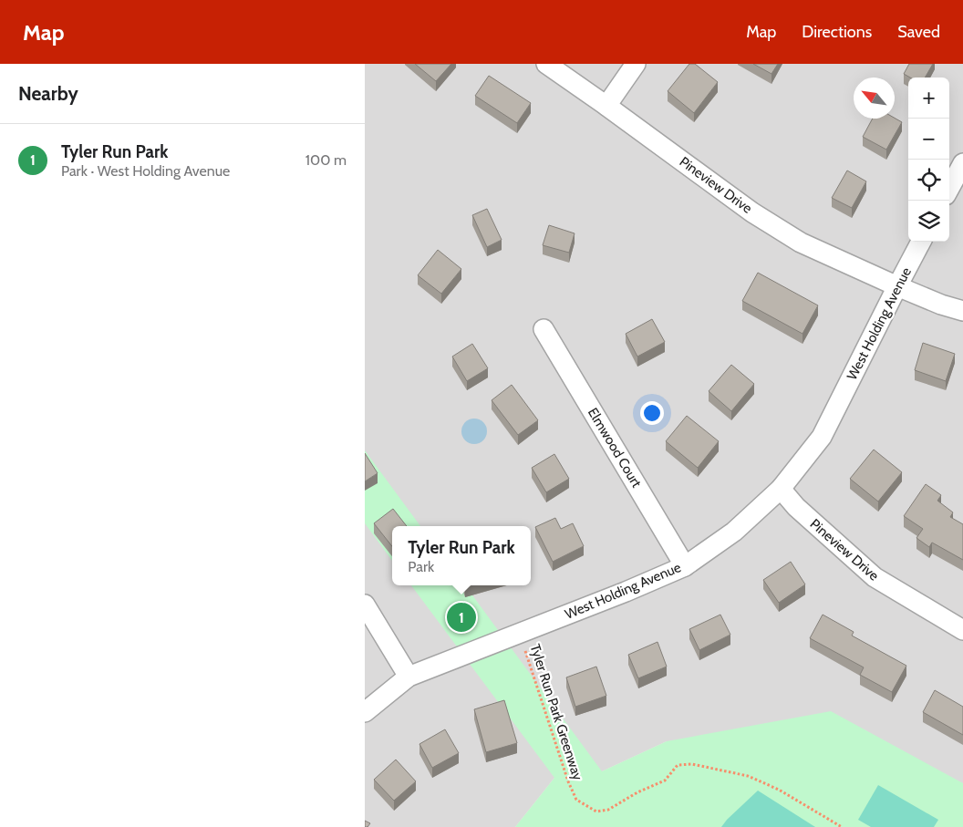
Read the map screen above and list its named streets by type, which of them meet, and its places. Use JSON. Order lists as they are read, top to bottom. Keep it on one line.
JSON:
{"streets":{"street":["Pineview Drive","West Holding Avenue","Elmwood Court"],"path":["Tyler Run Park Greenway"]},"crossings":[["Pineview Drive","West Holding Avenue"],["West Holding Avenue","Elmwood Court"],["West Holding Avenue","Tyler Run Park Greenway"]],"north":"top left","page":{"header":"Map","nav":["Map","Directions","Saved"],"heading":"Nearby","map_buttons":["+","−"],"list":[{"mark":"1","name":"Tyler Run Park","note":"Park · West Holding Avenue","value":"100 m"}],"popup":["Tyler Run Park","Park"],"pins":"1"}}
